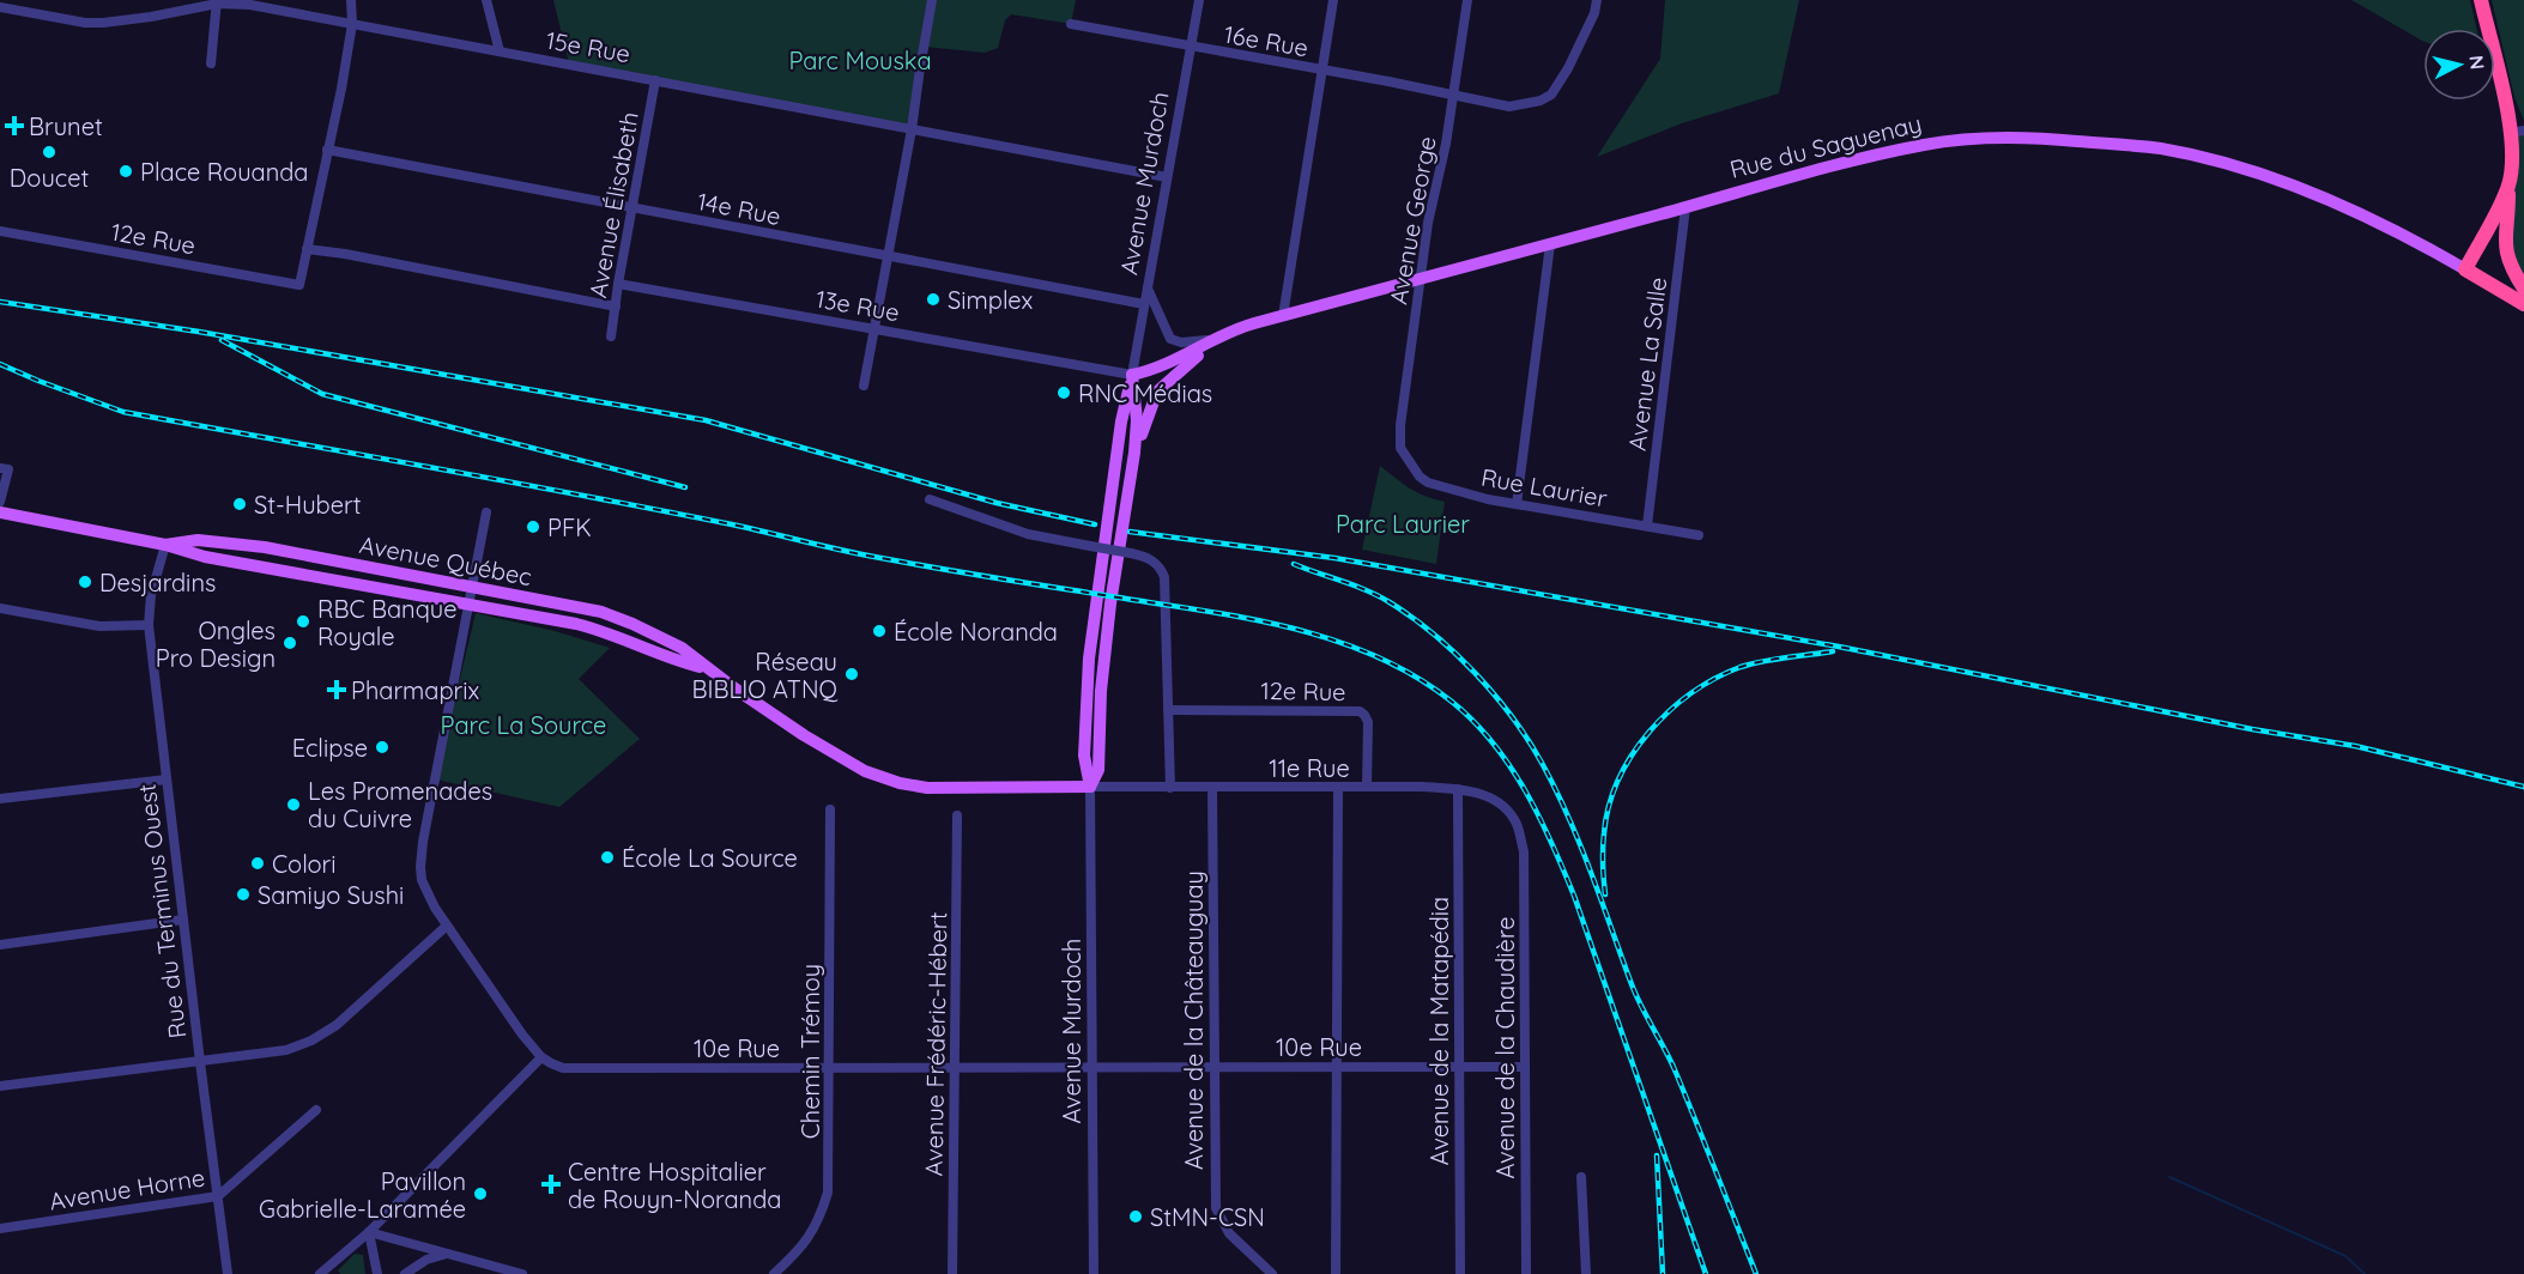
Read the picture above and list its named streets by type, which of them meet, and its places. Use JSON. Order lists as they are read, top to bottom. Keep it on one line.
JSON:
{"streets":{"highway":["Rue du Saguenay"],"main road":["Avenue Murdoch","Avenue Québec"],"street":["16e Rue","15e Rue","Avenue Élisabeth","14e Rue","Avenue George","12e Rue","13e Rue","Avenue La Salle","Rue Laurier","11e Rue","Rue du Terminus Ouest","Avenue de la Châteauguay","Avenue de la Matapédia","Avenue Frédéric-Hébert","10e Rue","Avenue de la Chaudière","Chemin Trémoy","Avenue Horne"]},"crossings":[["16e Rue","Avenue Murdoch"],["16e Rue","Avenue George"],["15e Rue","Avenue Murdoch"],["15e Rue","Avenue Élisabeth"],["Rue du Saguenay","Avenue Murdoch"],["Rue du Saguenay","Avenue George"],["Rue du Saguenay","13e Rue"],["Rue du Saguenay","Avenue La Salle"],["Avenue Murdoch","14e Rue"],["Avenue Murdoch","13e Rue"],["Avenue Murdoch","Avenue Québec"],["Avenue Murdoch","11e Rue"],["Avenue Murdoch","10e Rue"],["Avenue Élisabeth","14e Rue"],["Avenue Élisabeth","13e Rue"],["Avenue George","Rue Laurier"],["12e Rue","11e Rue"],["Avenue La Salle","Rue Laurier"],["Avenue Québec","11e Rue"],["Avenue Québec","Rue du Terminus Ouest"],["11e Rue","Avenue de la Châteauguay"],["11e Rue","Avenue de la Matapédia"],["11e Rue","Avenue de la Chaudière"],["Rue du Terminus Ouest","Avenue Horne"],["Avenue de la Châteauguay","10e Rue"],["Avenue de la Matapédia","10e Rue"],["Avenue Frédéric-Hébert","10e Rue"],["10e Rue","Avenue de la Chaudière"],["10e Rue","Chemin Trémoy"]],"parks":["Parc Mouska","Parc Laurier","Parc La Source"],"places":{"health":["Brunet","Pharmaprix","Centre Hospitalier de Rouyn-Noranda"],"other":["Doucet","Place Rouanda","Simplex","RNC Médias","St-Hubert","PFK","Desjardins","RBC Banque Royale","École Noranda","Ongles Pro Design","Réseau BIBLIO ATNQ","Eclipse","Les Promenades du Cuivre","École La Source","Colori","Samiyo Sushi","Pavillon Gabrielle-Laramée","StMN-CSN"]},"north":"right"}
